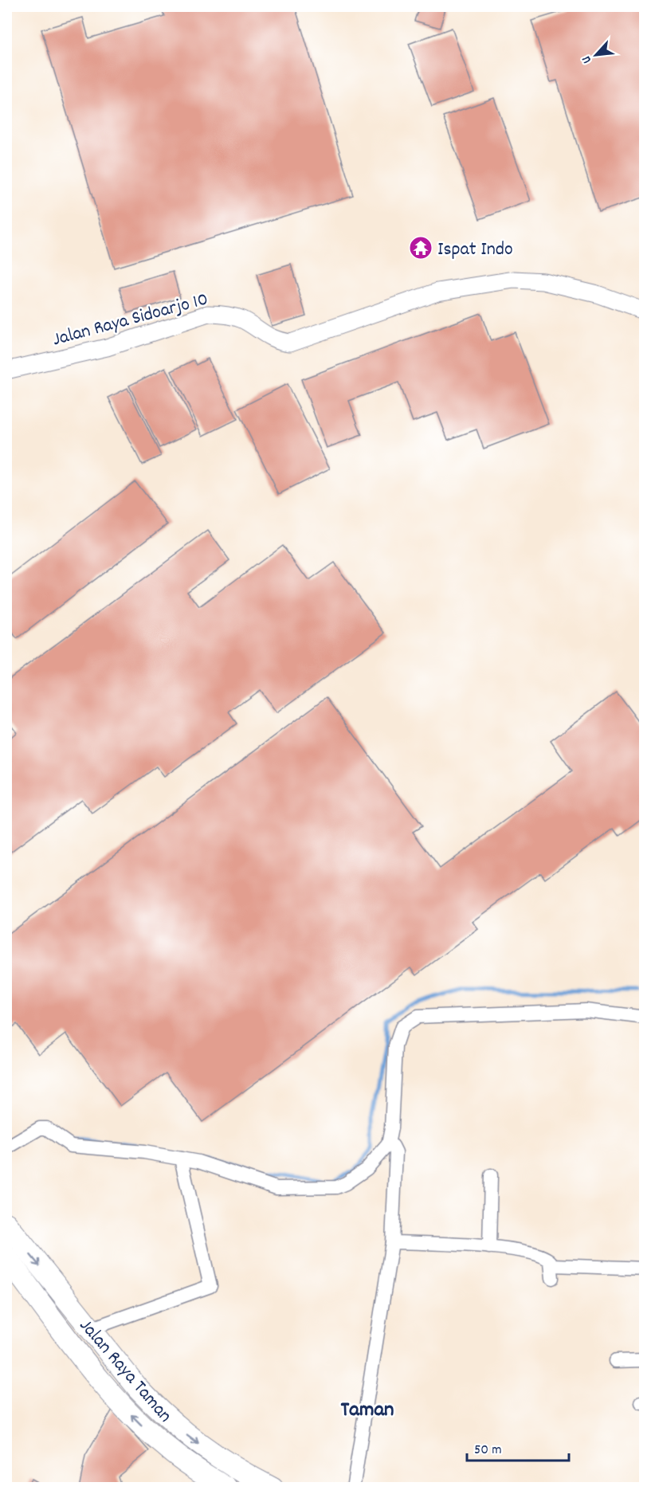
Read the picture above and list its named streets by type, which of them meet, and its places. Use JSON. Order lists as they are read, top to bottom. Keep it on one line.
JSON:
{"streets":{"highway":["Jalan Raya Taman"],"street":["Jalan Raya Sidoarjo 10"]},"districts":["Taman"],"places":{"temple":["Ispat Indo"]},"scale_bar":"50 m","north":"bottom left"}
